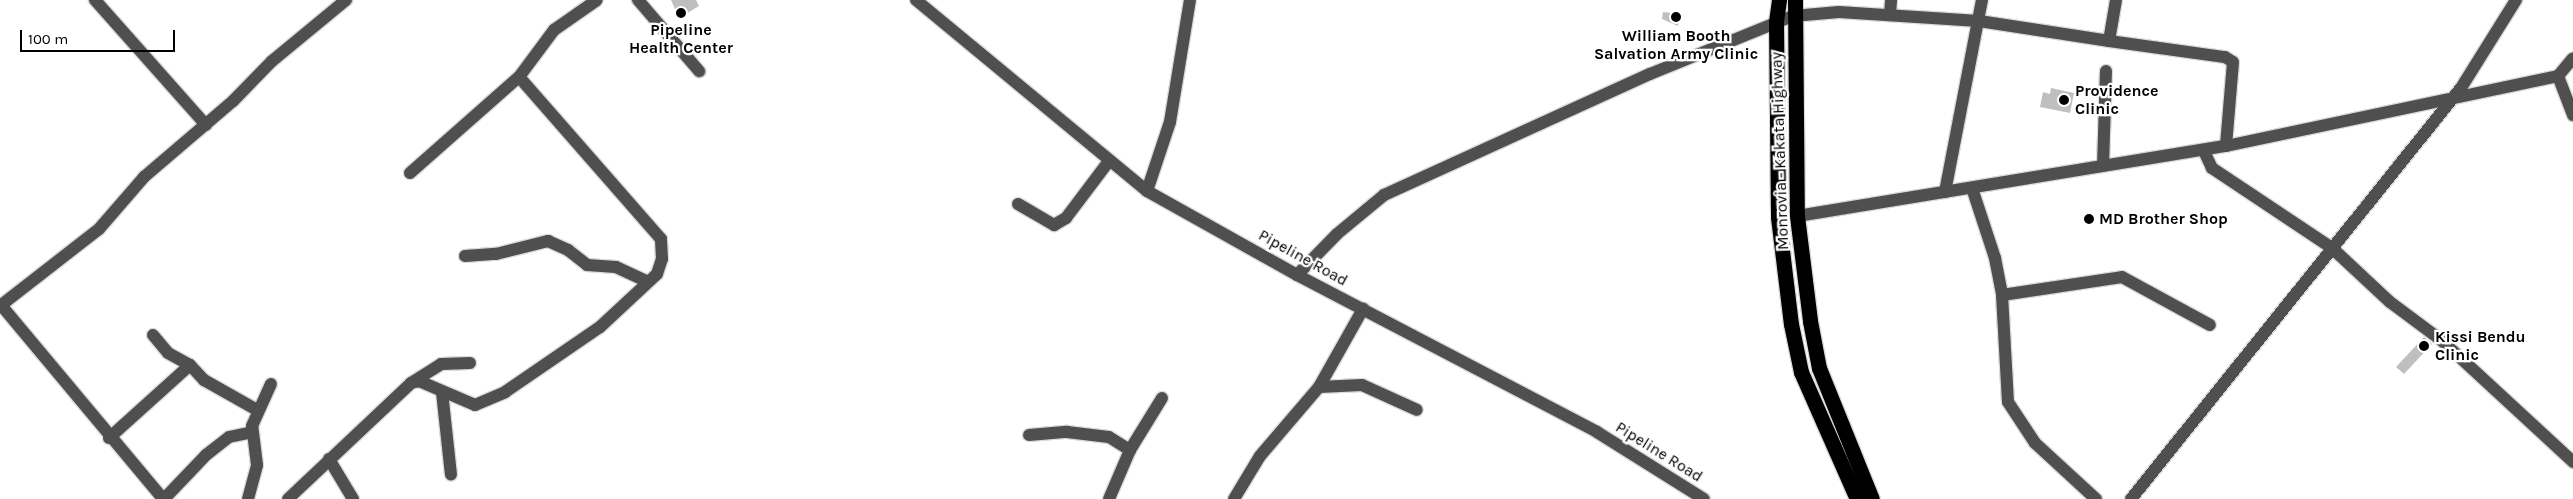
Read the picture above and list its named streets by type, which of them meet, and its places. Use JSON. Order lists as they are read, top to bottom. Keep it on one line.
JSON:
{"streets":{"highway":["Monrovia - Kakata Highway"],"street":["Pipeline Road"]},"places":["Pipeline Health Center","William Booth Salvation Army Clinic","Providence Clinic","MD Brother Shop","Kissi Bendu Clinic"],"scale_bar":"100 m"}
